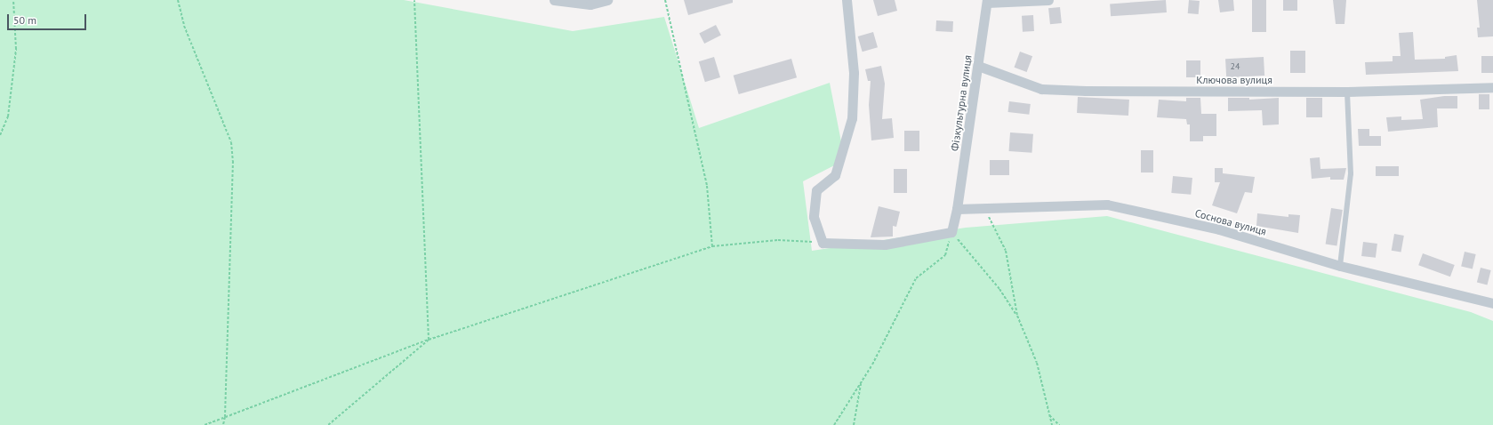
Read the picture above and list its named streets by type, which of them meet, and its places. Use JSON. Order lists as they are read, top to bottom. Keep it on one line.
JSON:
{"streets":{"street":["Ключова вулиця","Фізкультурна вулиця","Соснова вулиця"]},"crossings":[["Ключова вулиця","Фізкультурна вулиця"],["Фізкультурна вулиця","Соснова вулиця"]],"house_numbers":["24"],"scale_bar":"50 m"}
